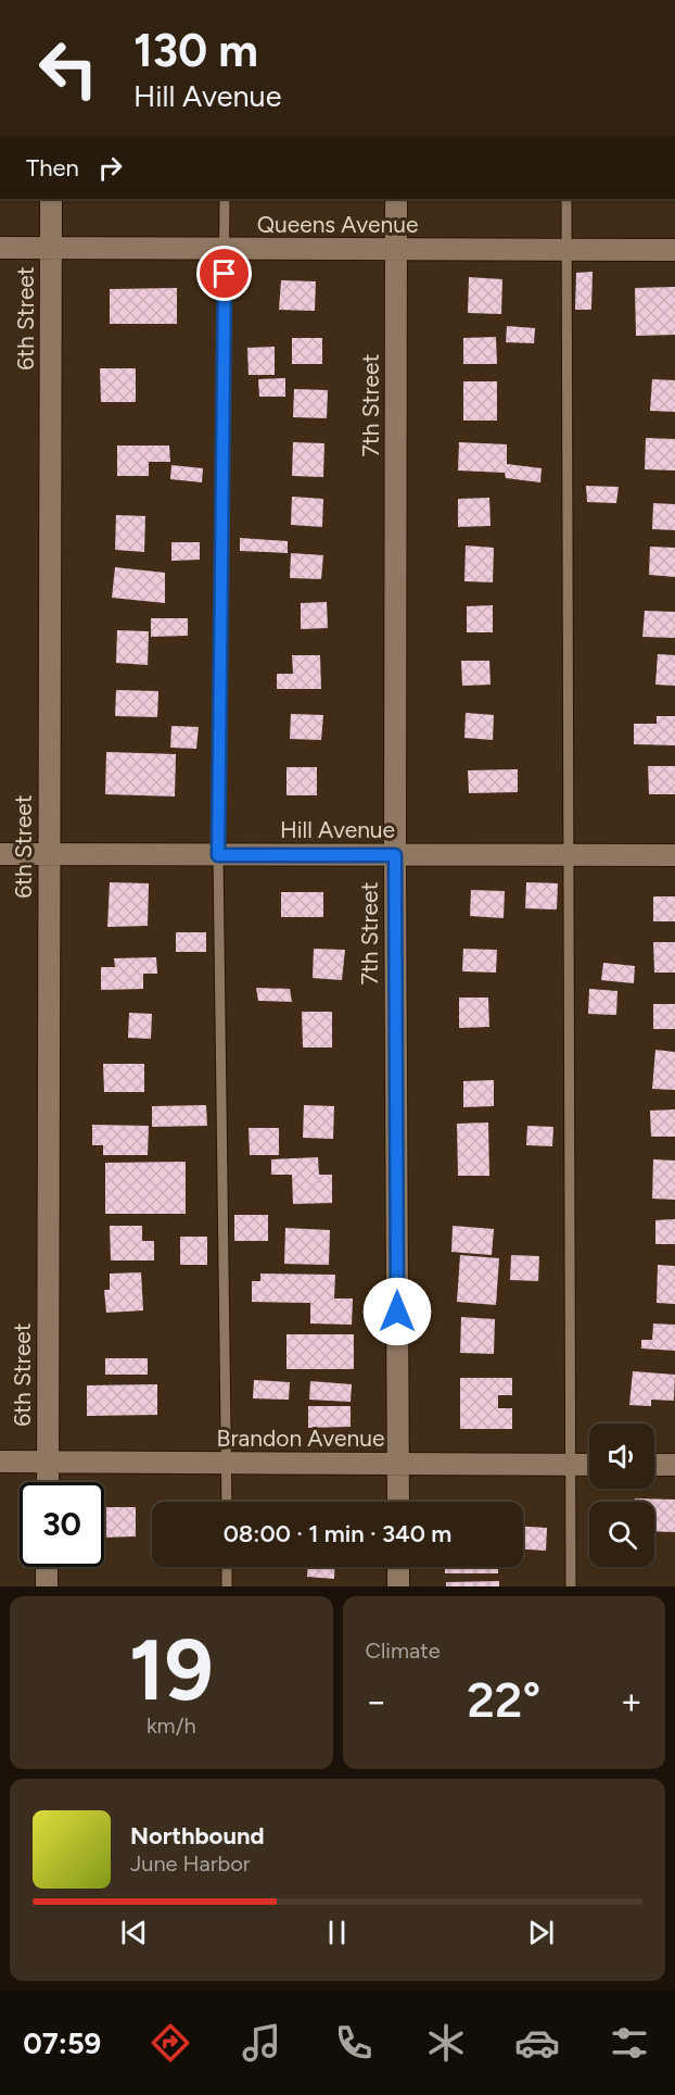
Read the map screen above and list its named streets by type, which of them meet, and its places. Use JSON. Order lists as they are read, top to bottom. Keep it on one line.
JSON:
{"streets":{"street":["Queens Avenue","6th Street","7th Street","Hill Avenue","Brandon Avenue"]},"crossings":[["Queens Avenue","6th Street"],["Queens Avenue","7th Street"],["6th Street","Hill Avenue"],["6th Street","Brandon Avenue"],["7th Street","Hill Avenue"],["7th Street","Brandon Avenue"]],"page":{"turn":["130 m","Hill Avenue"],"then":"Then","limit":"30","trip":"08:00 · 1 min · 340 m","tile":[["19","km/h"],"Climate"],"heat":["−","22°","+"],"song":["Northbound","June Harbor"],"tabs":"07:59"}}
